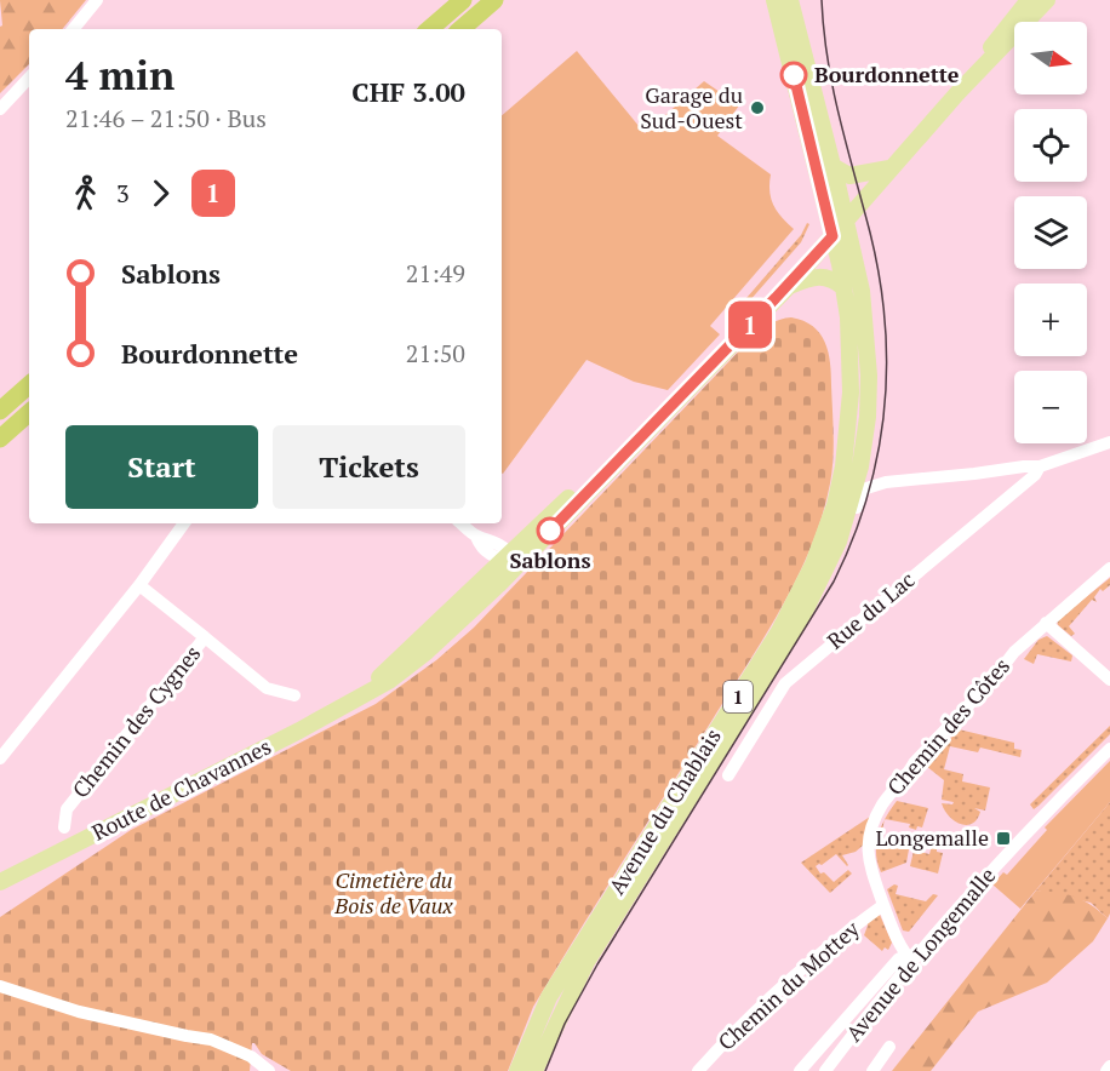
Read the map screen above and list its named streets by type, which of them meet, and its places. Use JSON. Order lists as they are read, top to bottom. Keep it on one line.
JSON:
{"streets":{"main road":["1","Route de Chavannes","Avenue du Chablais"],"street":["Rue du Lac","Chemin des Cygnes","Chemin des Côtes","Avenue de Longemalle","Chemin du Mottey"]},"crossings":[["Chemin des Côtes","Avenue de Longemalle"],["Chemin des Côtes","Chemin du Mottey"],["Route de Chavannes","Avenue du Chablais"]],"parks":["Cimetière du Bois de Vaux"],"places":{"other":["Bourdonnette","Garage du Sud-Ouest","Sablons"],"transit":["Longemalle"]},"lines":["bus line 1"],"north":"right","page":{"on_map":"1","map_buttons":["+","−"],"heading":["4 min","21:46 – 21:50 · Bus","CHF 3.00"],"legs":["3","1"],"list":[{"name":"Sablons","value":"21:49"},{"name":"Bourdonnette","value":"21:50"}],"buttons":["Start","Tickets"]}}
